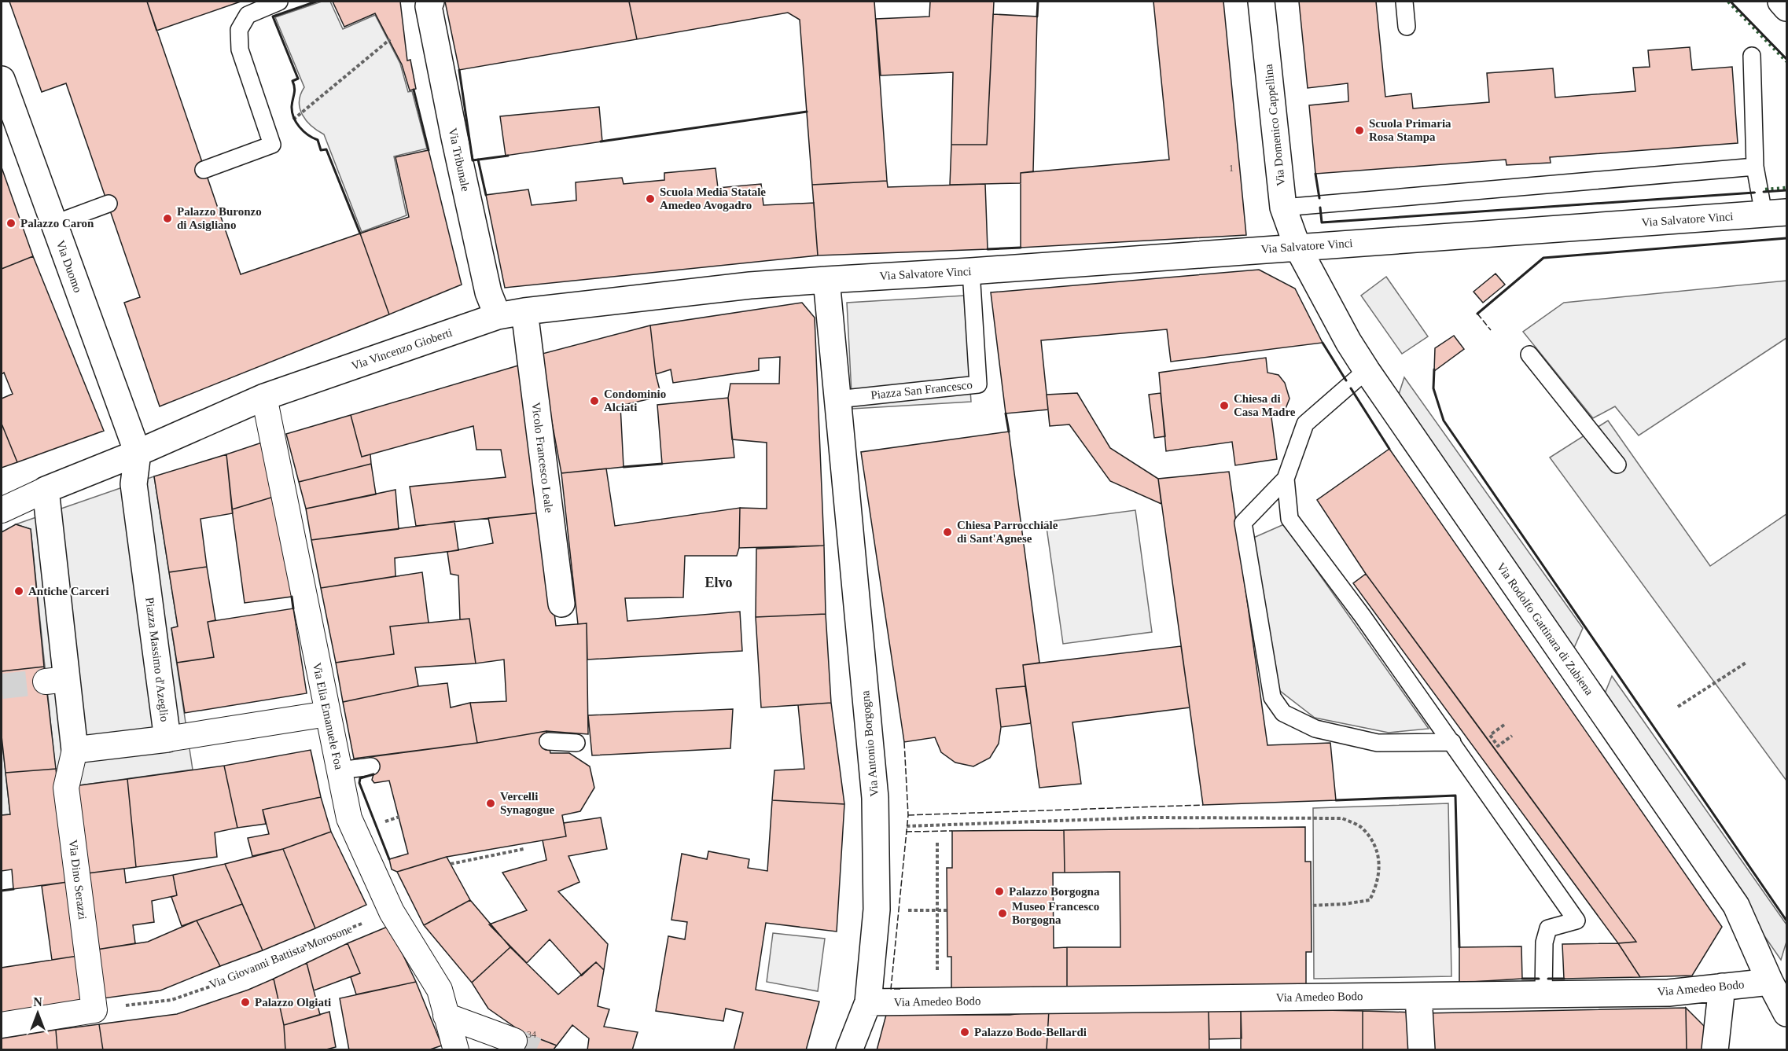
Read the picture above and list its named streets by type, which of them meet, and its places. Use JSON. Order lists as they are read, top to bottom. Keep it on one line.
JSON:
{"streets":{"street":["Via Domenico Cappellina","Via Tribunale","Via Salvatore Vinci","Via Duomo","Via Vincenzo Gioberti","Vicolo Francesco Leale","Via Rodolfo Gattinara di Zubiena","Piazza Massimo d'Azeglio","Via Elia Emanuele Foa","Via Antonio Borgogna","Via Dino Serazzi","Via Amedeo Bodo"],"lane":["Piazza San Francesco"],"path":["Via Giovanni Battista Morosone"]},"crossings":[["Via Domenico Cappellina","Via Salvatore Vinci"],["Via Domenico Cappellina","Via Rodolfo Gattinara di Zubiena"],["Via Tribunale","Via Vincenzo Gioberti"],["Via Salvatore Vinci","Via Vincenzo Gioberti"],["Via Salvatore Vinci","Piazza San Francesco"],["Via Salvatore Vinci","Via Rodolfo Gattinara di Zubiena"],["Via Duomo","Via Vincenzo Gioberti"],["Via Duomo","Piazza Massimo d'Azeglio"],["Via Vincenzo Gioberti","Vicolo Francesco Leale"],["Via Vincenzo Gioberti","Piazza Massimo d'Azeglio"],["Via Vincenzo Gioberti","Via Elia Emanuele Foa"],["Piazza San Francesco","Via Antonio Borgogna"],["Via Rodolfo Gattinara di Zubiena","Via Amedeo Bodo"],["Piazza Massimo d'Azeglio","Via Dino Serazzi"],["Via Elia Emanuele Foa","Via Giovanni Battista Morosone"],["Via Antonio Borgogna","Via Amedeo Bodo"],["Via Dino Serazzi","Via Giovanni Battista Morosone"]],"districts":["Elvo"],"places":["Scuola Primaria Rosa Stampa","Scuola Media Statale Amedeo Avogadro","Palazzo Buronzo di Asigliano","Palazzo Caron","Condominio Alciati","Chiesa di Casa Madre","Chiesa Parrocchiale di Sant'Agnese","Antiche Carceri","Vercelli Synagogue","Palazzo Borgogna","Museo Francesco Borgogna","Palazzo Olgiati","Palazzo Bodo-Bellardi"],"house_numbers":["1","34"],"north":"top"}
